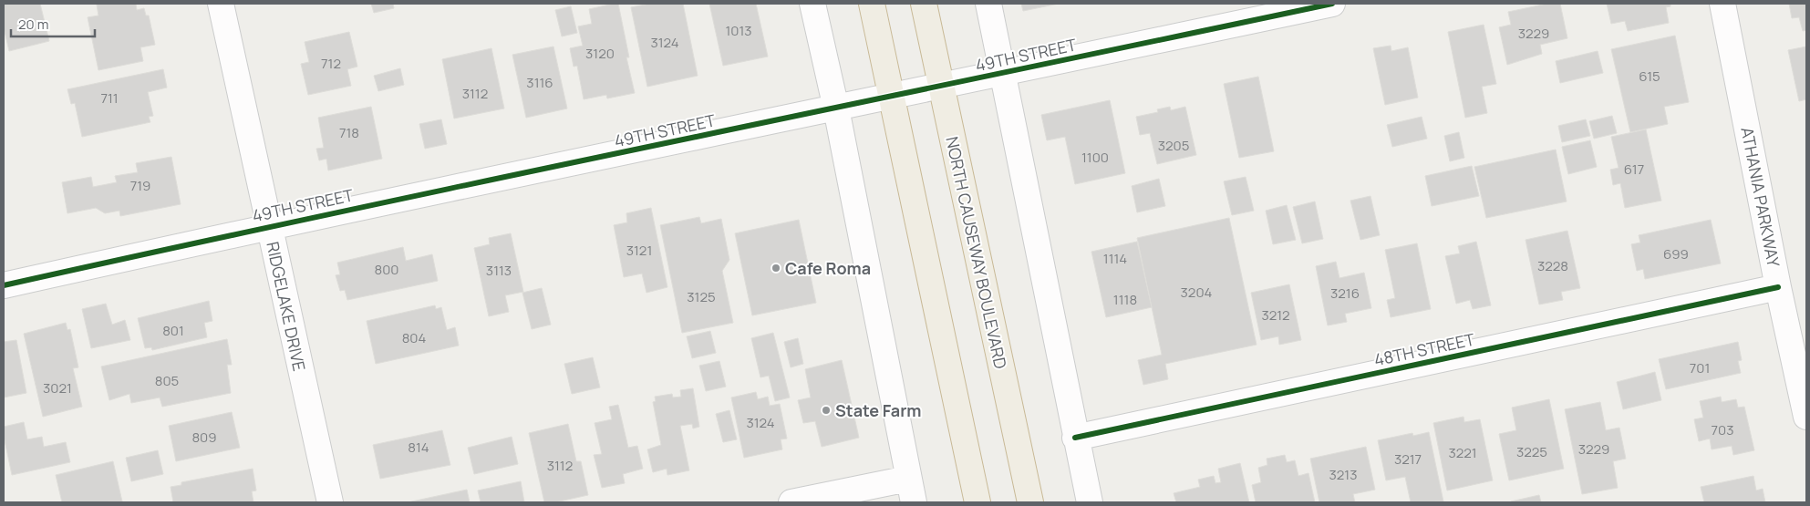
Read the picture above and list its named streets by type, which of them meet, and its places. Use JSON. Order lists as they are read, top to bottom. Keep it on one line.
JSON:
{"streets":{"highway":["NORTH CAUSEWAY BOULEVARD"],"street":["49TH STREET","ATHANIA PARKWAY","RIDGELAKE DRIVE","48TH STREET"]},"crossings":[["49TH STREET","NORTH CAUSEWAY BOULEVARD"],["49TH STREET","RIDGELAKE DRIVE"],["ATHANIA PARKWAY","48TH STREET"]],"places":["Cafe Roma","State Farm"],"house_numbers":["1013","3229","3124","3120","712","615","3116","3112","711","718","3205","1100","617","719","3121","699","1114","3228","800","3113","3204","3216","3125","1118","3212","801","804","701","805","3021","3124","703","809","814","3229","3225","3221","3217","3112","3213"],"scale_bar":"20 m"}
